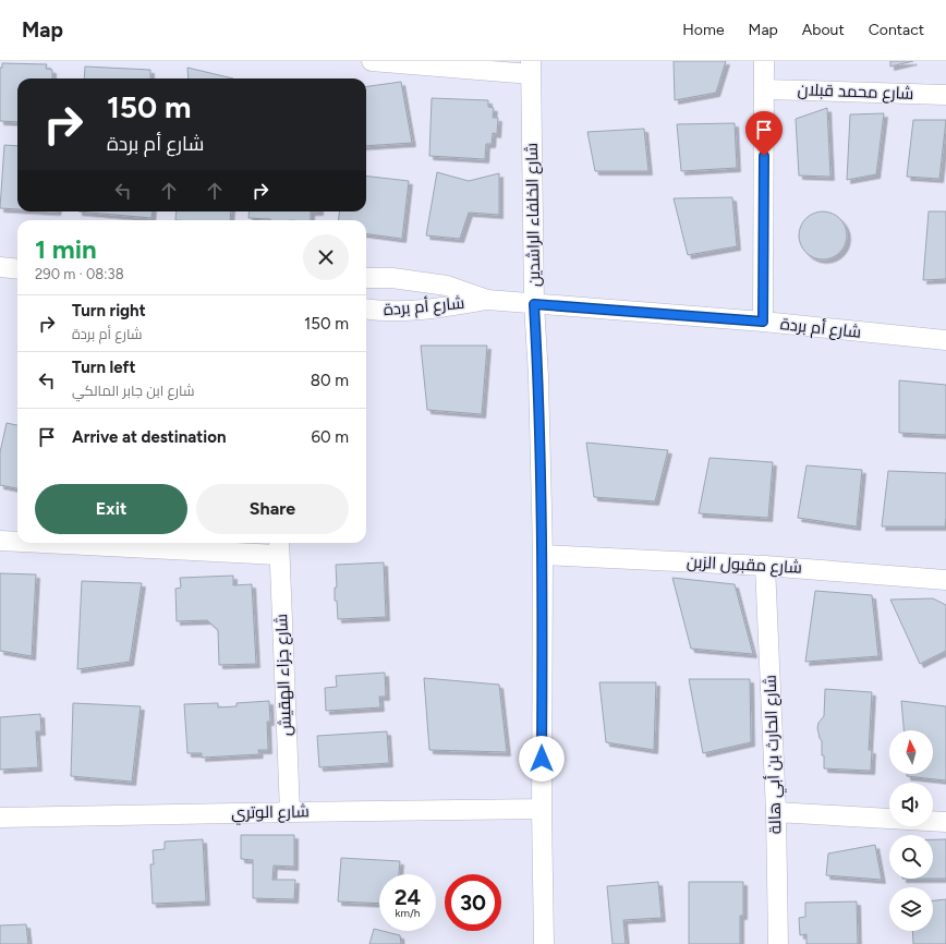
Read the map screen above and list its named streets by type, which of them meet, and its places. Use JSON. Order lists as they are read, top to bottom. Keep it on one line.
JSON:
{"streets":{"street":["شارع محمد قبلان","شارع الخلفاء الراشدين","شارع أم بردة","شارع مقبول الزبن","شارع جزاء الهقيش","شارع الحارث بن أبي هالة","شارع الوتري"]},"crossings":[["شارع الخلفاء الراشدين","شارع أم بردة"],["شارع الخلفاء الراشدين","شارع مقبول الزبن"],["شارع الخلفاء الراشدين","شارع الوتري"],["شارع مقبول الزبن","شارع الحارث بن أبي هالة"],["شارع جزاء الهقيش","شارع الوتري"]],"north":"top","page":{"header":"Map","nav":["Home","Map","About","Contact"],"turn":["150 m","شارع أم بردة"],"heading":["1 min","290 m · 08:38"],"list":[{"name":"Turn right","note":"شارع أم بردة","value":"150 m"},{"name":"Turn left","note":"شارع ابن جابر المالكي","value":"80 m"},{"name":"Arrive at destination","value":"60 m"}],"buttons":["Exit","Share"],"speed":"24 km/h","limit":"30"}}
